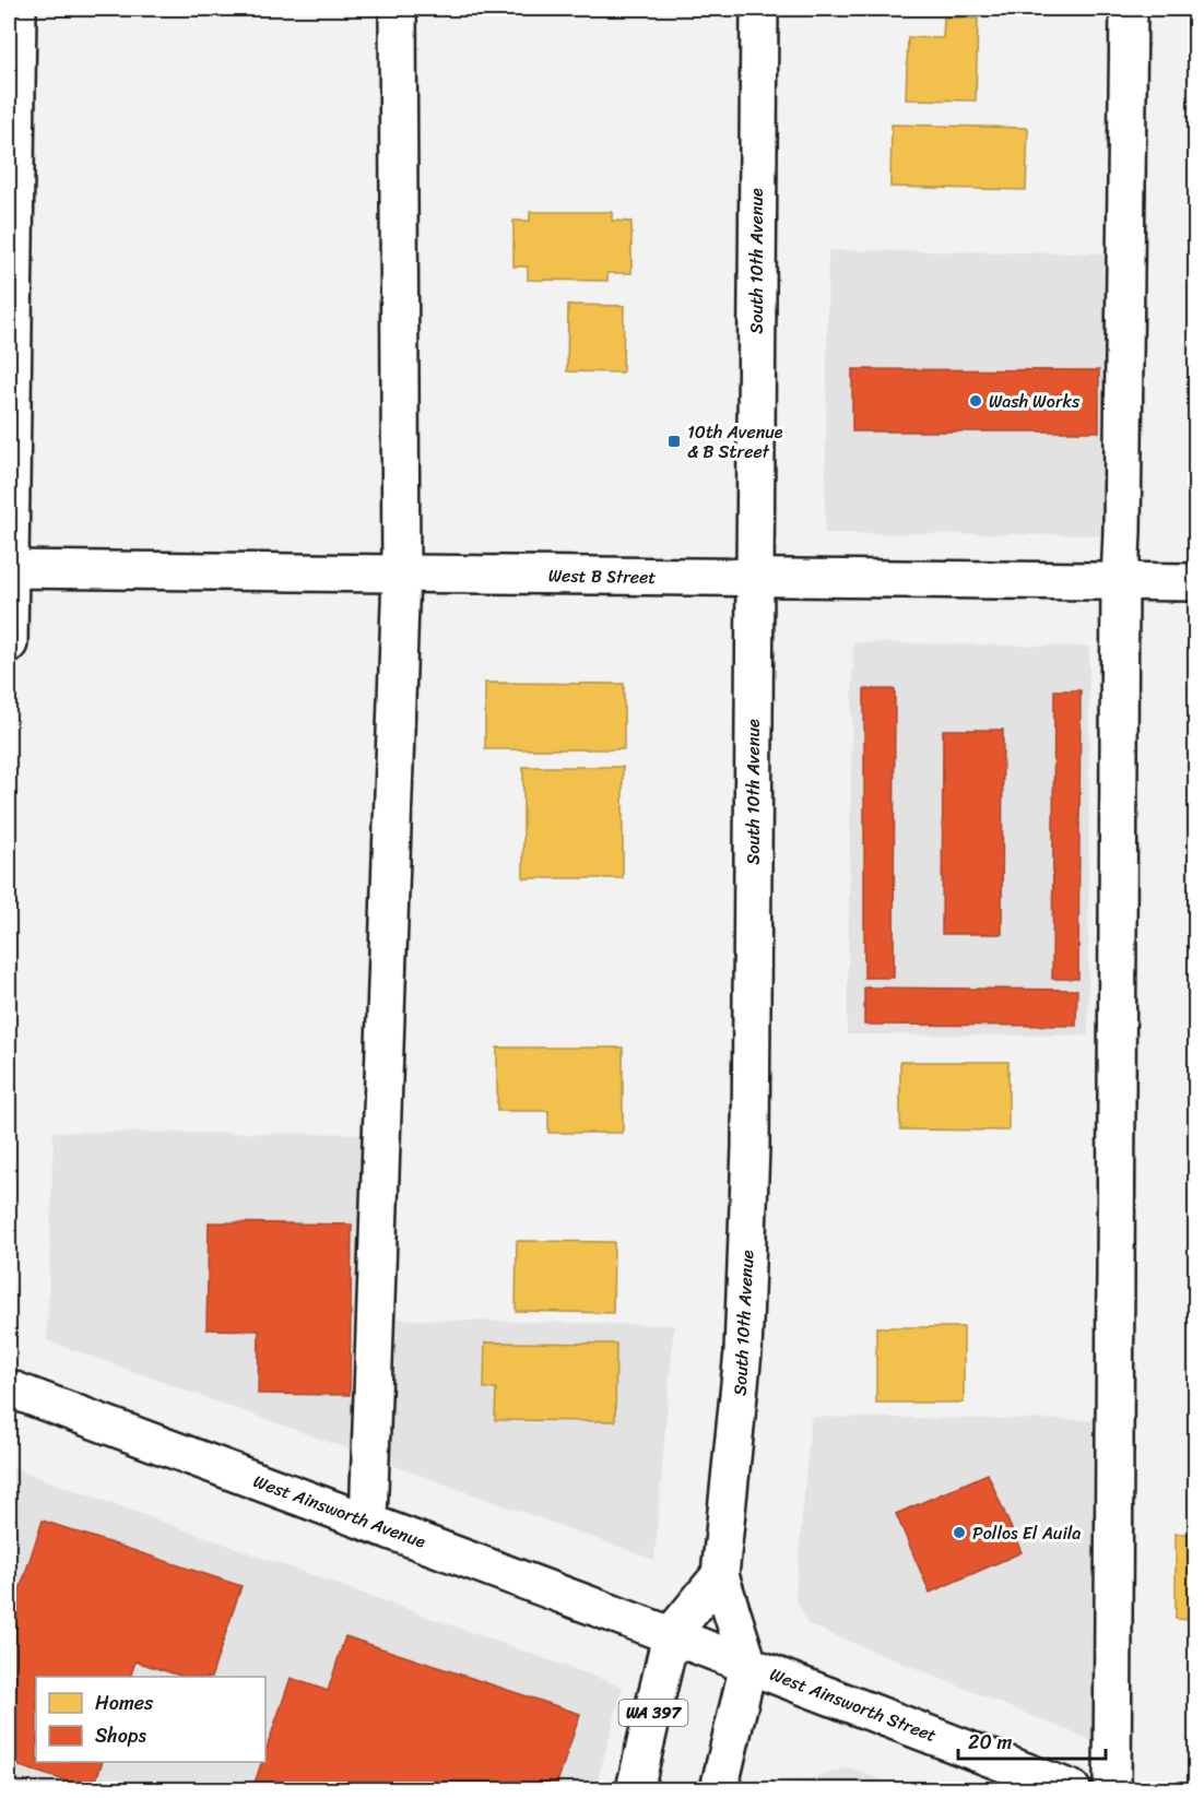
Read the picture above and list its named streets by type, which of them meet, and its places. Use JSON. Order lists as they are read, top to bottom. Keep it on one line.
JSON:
{"streets":{"street":["South 10th Avenue","West B Street","West Ainsworth Avenue","West Ainsworth Street","WA 397"]},"crossings":[["South 10th Avenue","West B Street"],["South 10th Avenue","West Ainsworth Street"],["West Ainsworth Avenue","West Ainsworth Street"],["West Ainsworth Avenue","WA 397"],["West Ainsworth Street","WA 397"]],"places":{"other":["Wash Works","Pollos El Auila"],"transit":["10th Avenue & B Street"]},"legend":["Homes","Shops"],"scale_bar":"20 m"}
